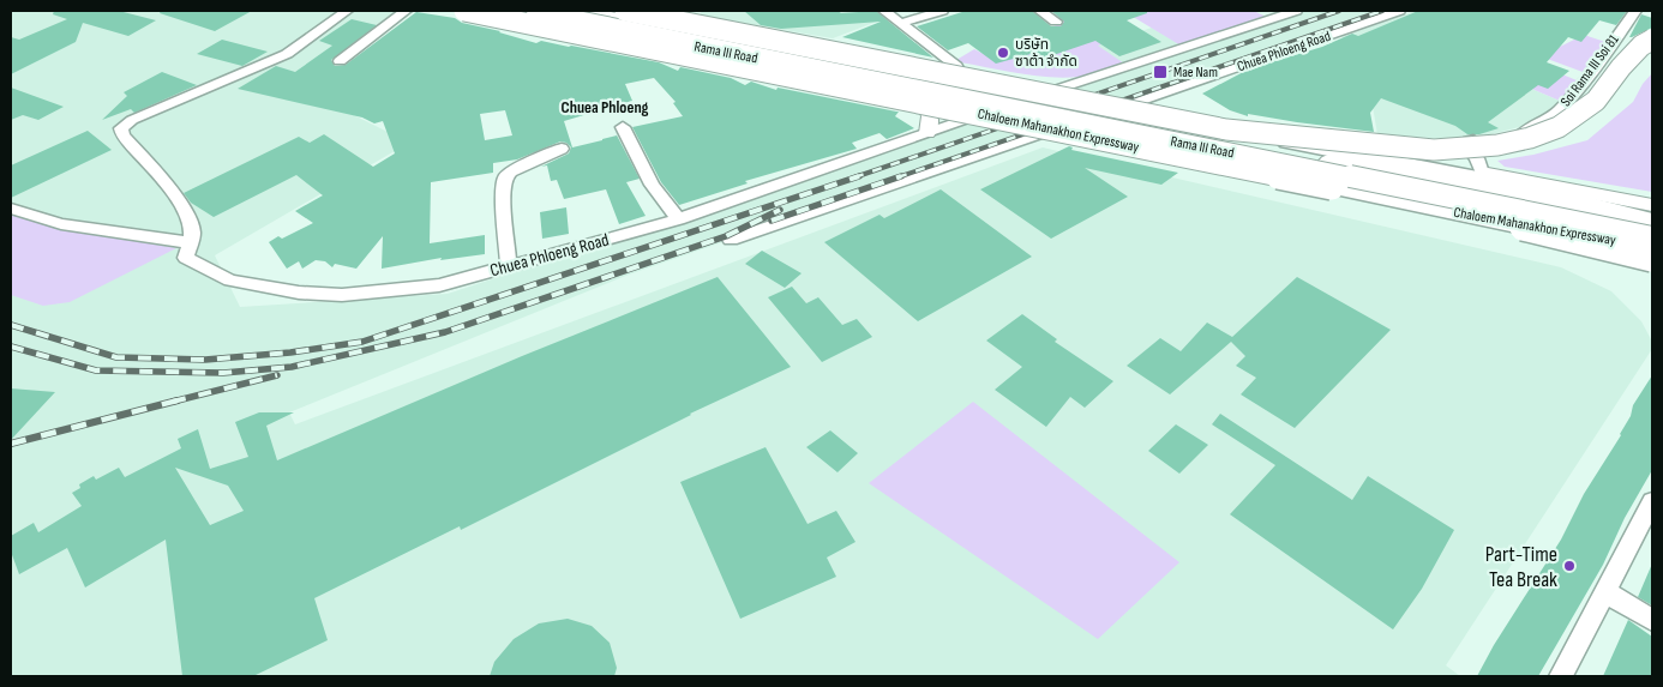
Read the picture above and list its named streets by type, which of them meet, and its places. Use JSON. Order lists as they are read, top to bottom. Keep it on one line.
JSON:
{"streets":{"highway":["Chaloem Mahanakhon Expressway"],"main road":["Rama III Road"],"street":["Chuea Phloeng Road","Soi Rama III Soi 81"]},"crossings":[["Chuea Phloeng Road","Rama III Road"],["Rama III Road","Soi Rama III Soi 81"],["Rama III Road","Chaloem Mahanakhon Expressway"]],"districts":["Chuea Phloeng"],"places":{"other":["บริษัท ซาต้า จำกัด","Part-Time Tea Break"],"transit":["Mae Nam"]}}
